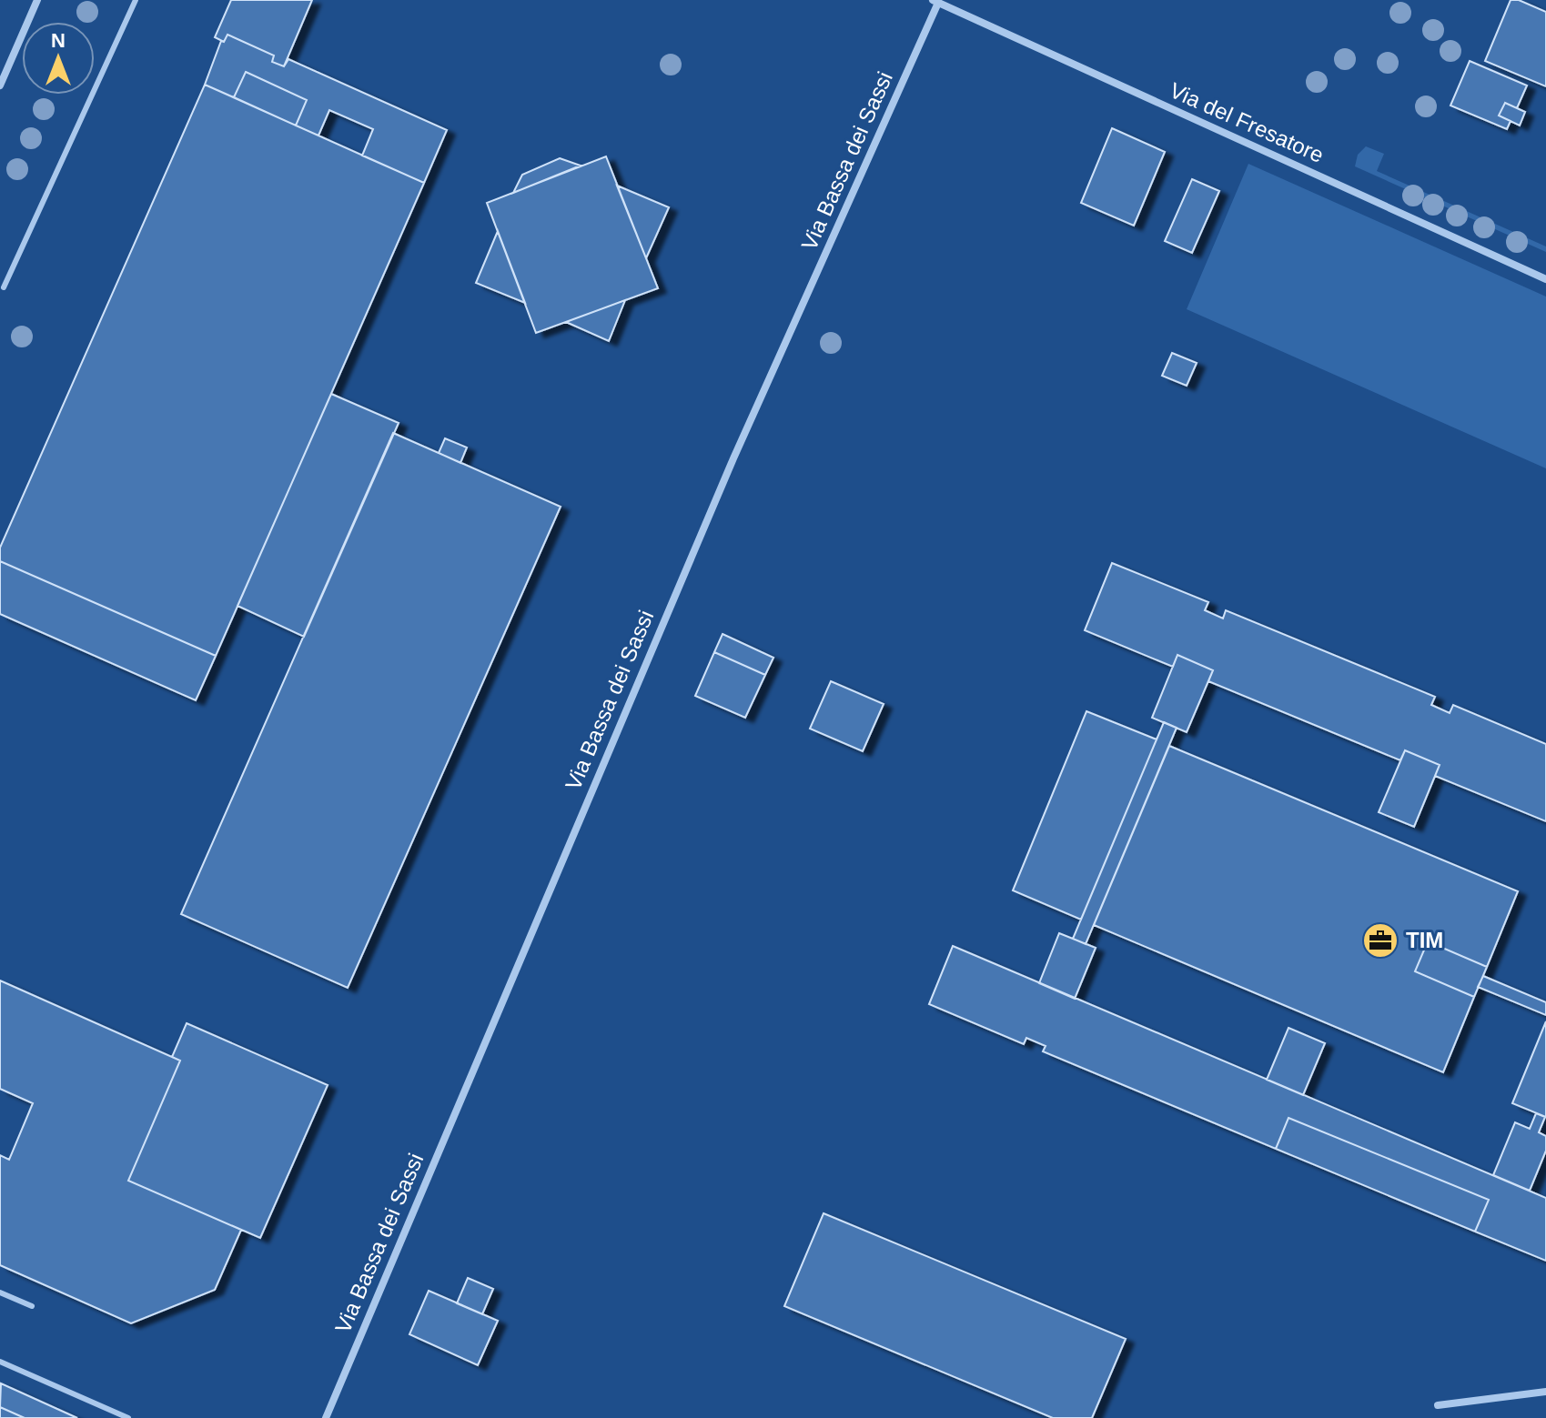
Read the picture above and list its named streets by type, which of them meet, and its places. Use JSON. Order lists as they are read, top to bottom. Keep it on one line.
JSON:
{"streets":{"street":["Via del Fresatore","Via Bassa dei Sassi"]},"crossings":[["Via del Fresatore","Via Bassa dei Sassi"]],"places":{"office":["TIM"]},"north":"top"}
